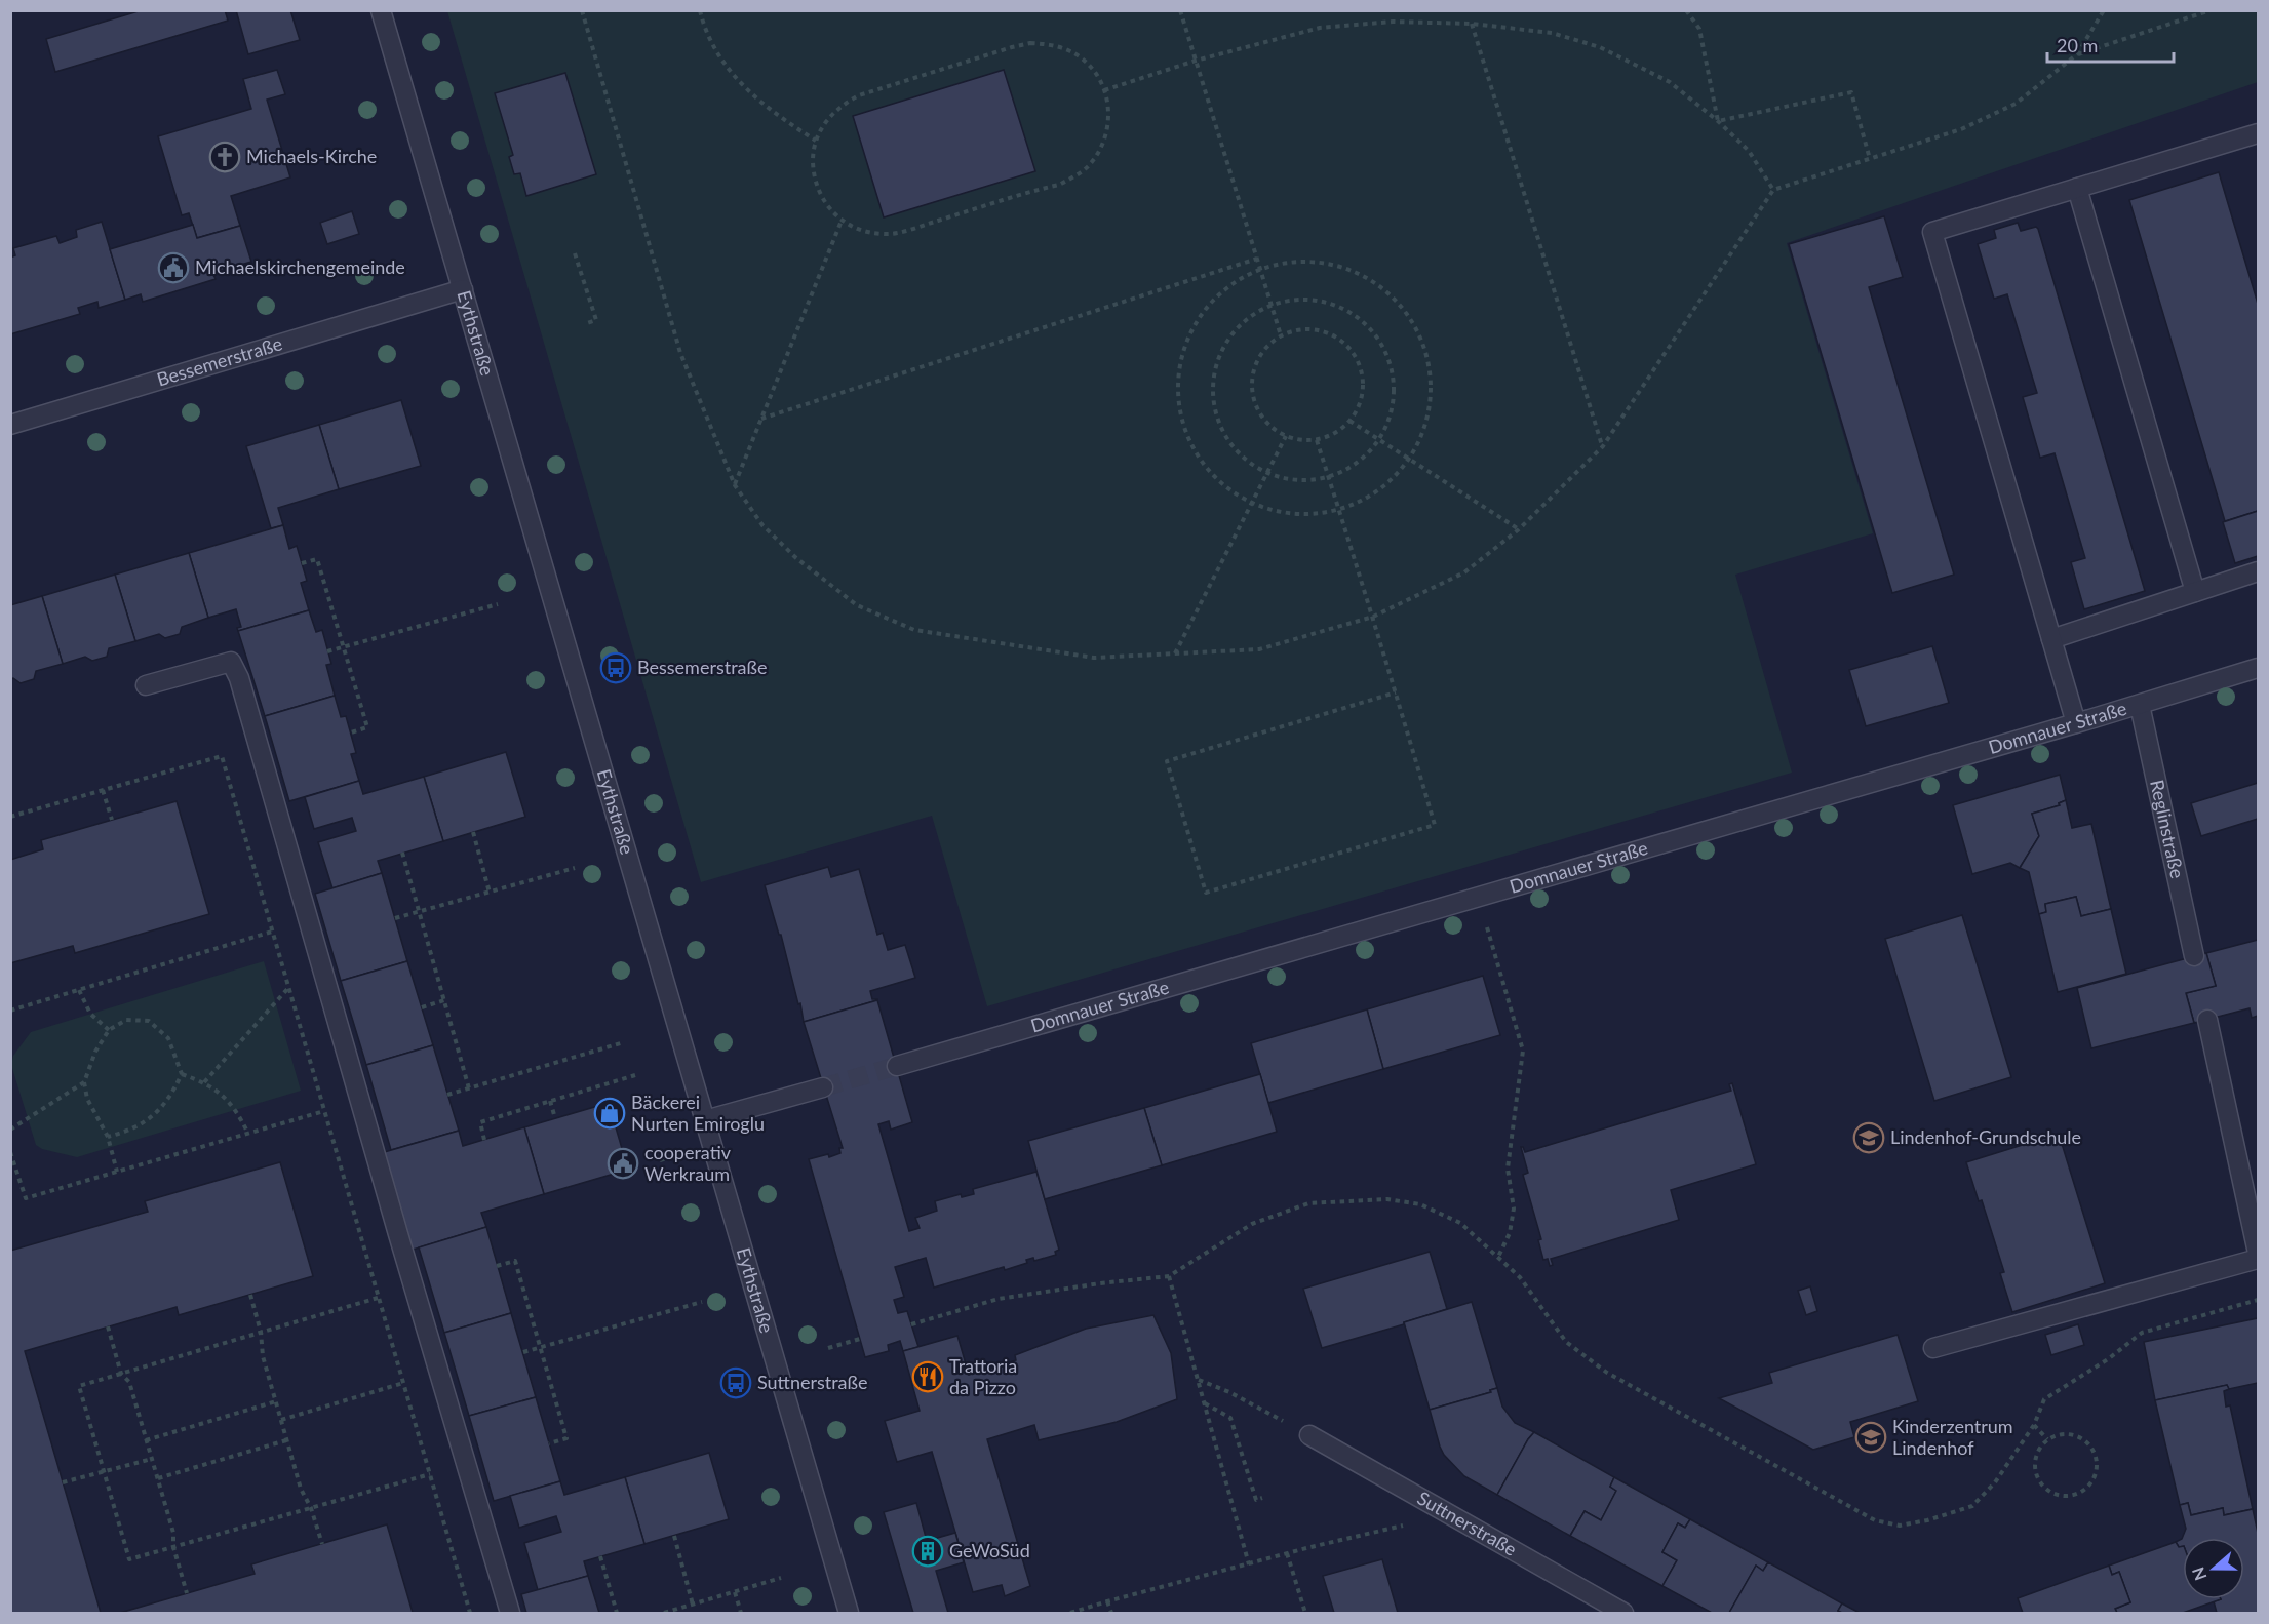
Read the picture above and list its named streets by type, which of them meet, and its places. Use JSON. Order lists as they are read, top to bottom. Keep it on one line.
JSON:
{"streets":{"street":["Eythstraße","Bessemerstraße","Domnauer Straße","Reglinstraße","Suttnerstraße"]},"crossings":[["Eythstraße","Bessemerstraße"],["Domnauer Straße","Reglinstraße"]],"places":{"church":["Michaels-Kirche"],"public building":["Michaelskirchengemeinde","cooperativ Werkraum"],"bus stop":["Bessemerstraße","Suttnerstraße"],"shop":["Bäckerei Nurten Emiroglu"],"school or university":["Lindenhof-Grundschule","Kinderzentrum Lindenhof"],"restaurant":["Trattoria da Pizzo"],"building":["GeWoSüd"]},"scale_bar":"20 m","north":"left"}
